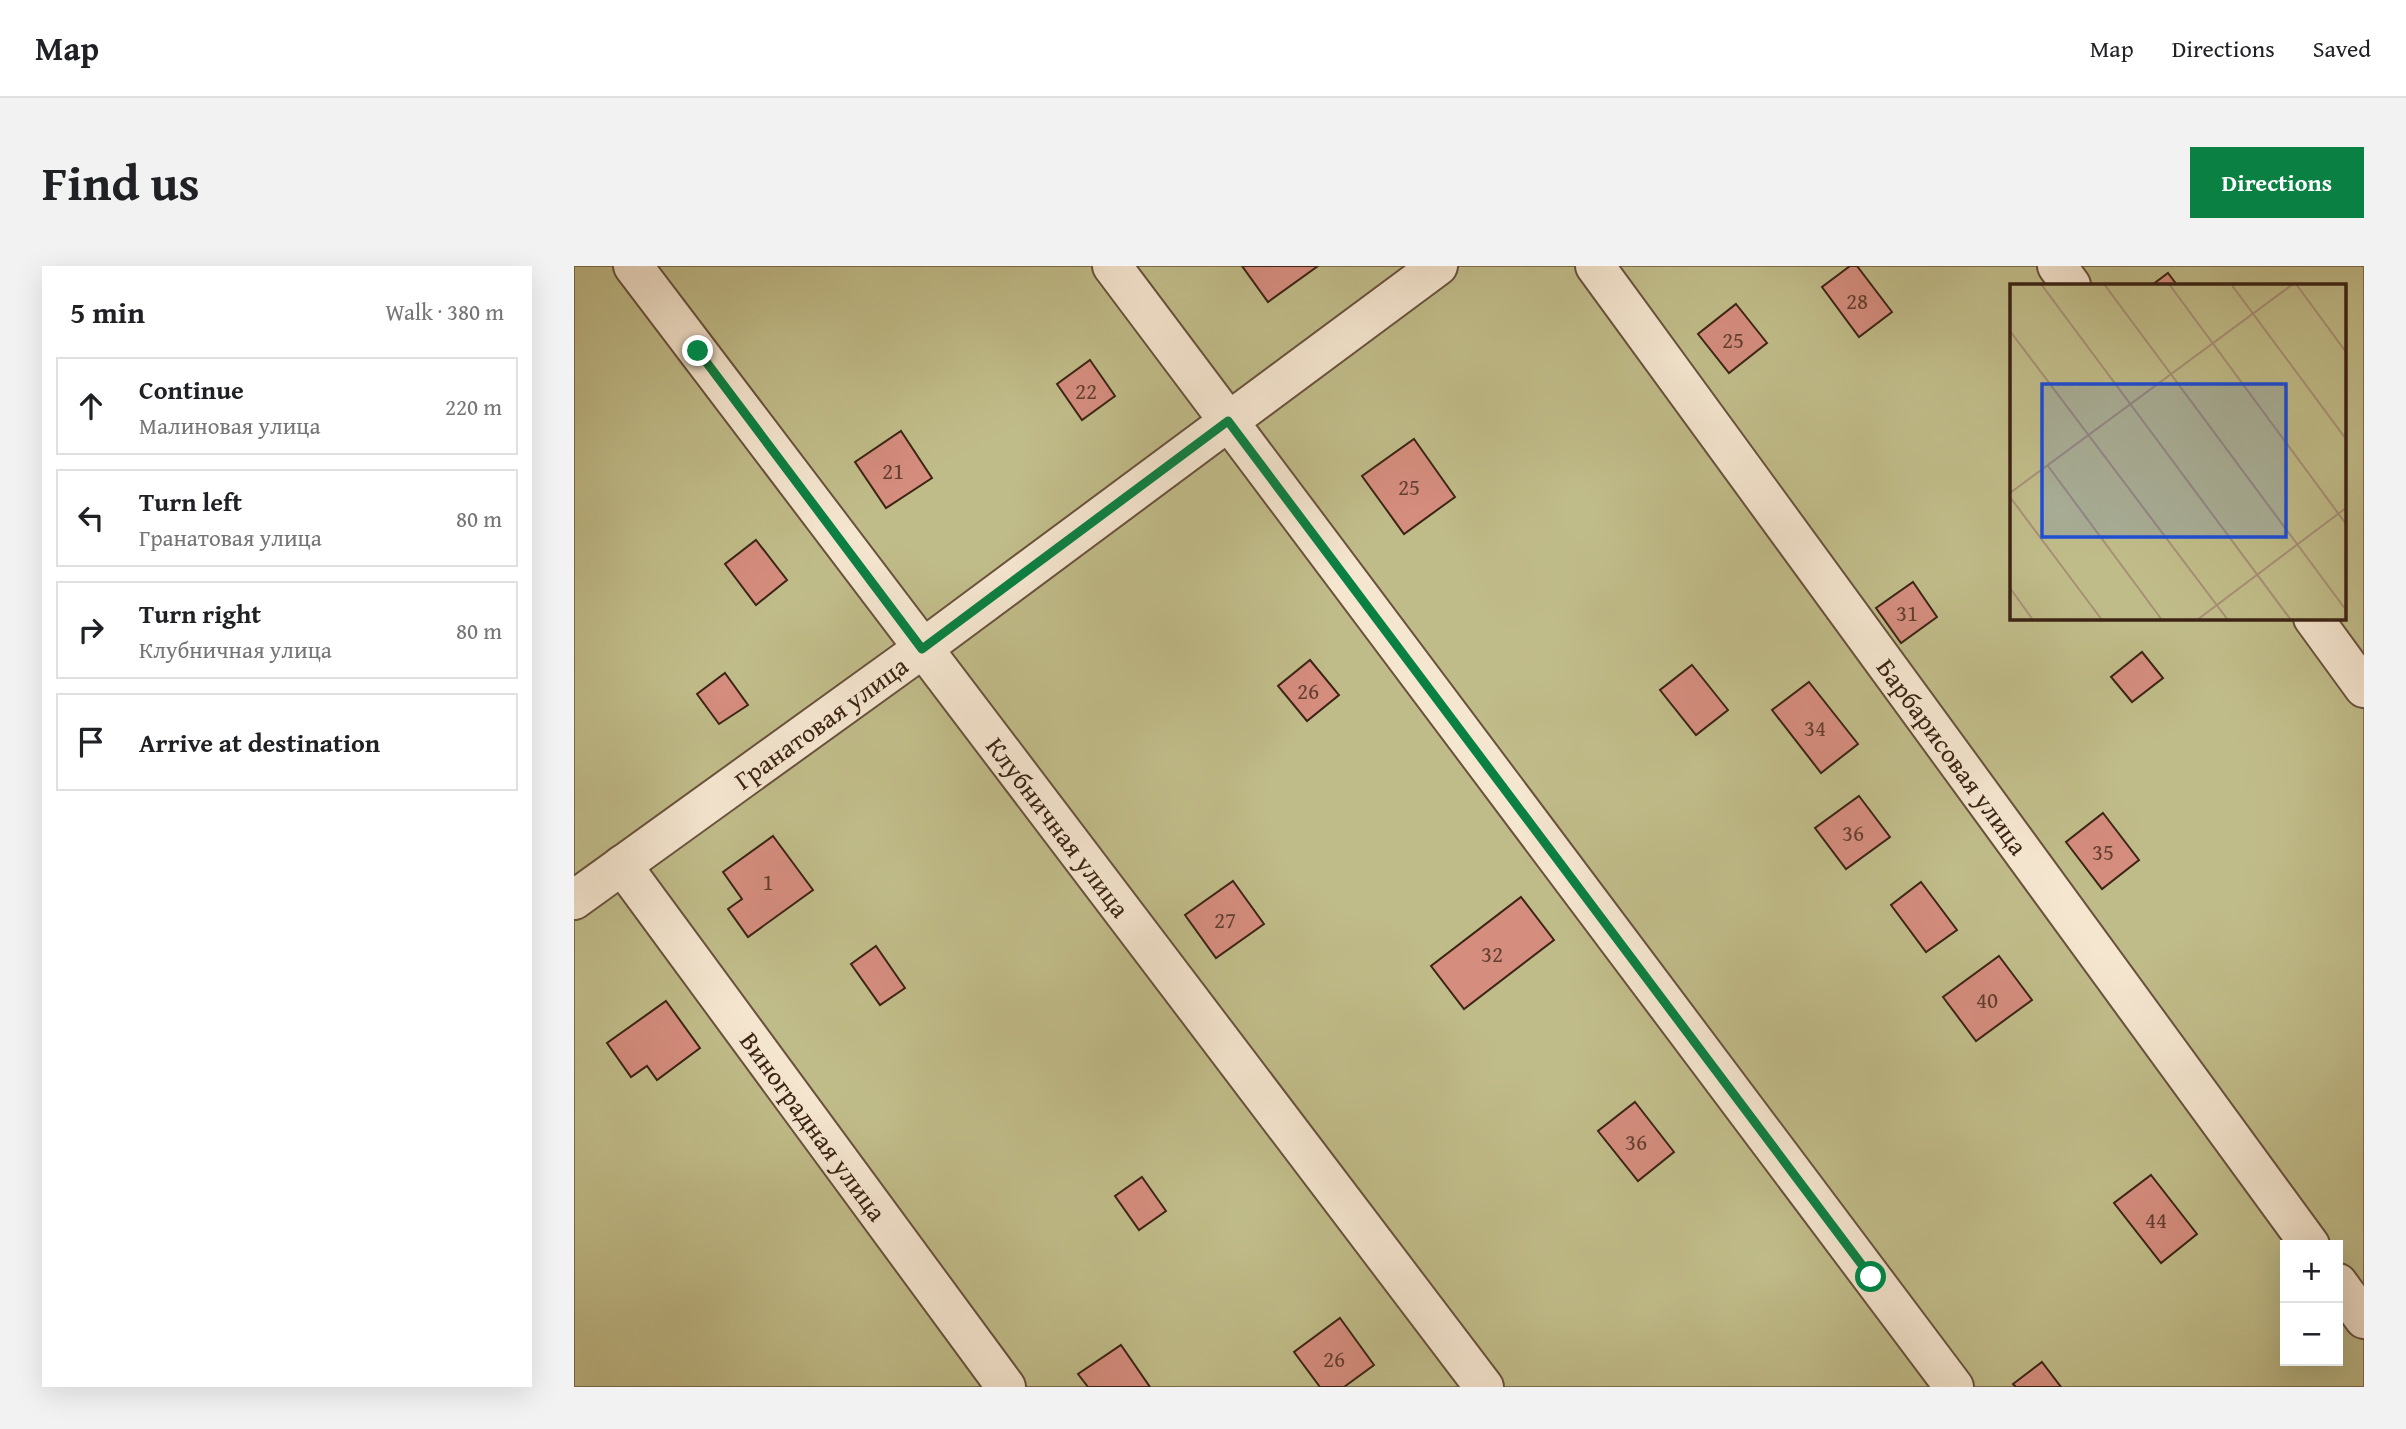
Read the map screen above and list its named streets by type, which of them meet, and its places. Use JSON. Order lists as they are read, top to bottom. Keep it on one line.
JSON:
{"streets":{"street":["Гранатовая улица","Барбарисовая улица","Клубничная улица","Виноградная улица"]},"crossings":[["Гранатовая улица","Клубничная улица"],["Гранатовая улица","Виноградная улица"]],"house_numbers":["28","25","22","21","25","31","26","34","36","35","1","27","32","40","36","44","26"],"page":{"header":"Map","nav":["Map","Directions","Saved"],"title":"Find us","buttons":"Directions","heading":["5 min","Walk · 380 m"],"list":[["Continue","Малиновая улица","220 m"],["Turn left","Гранатовая улица","80 m"],["Turn right","Клубничная улица","80 m"],"Arrive at destination"],"map_buttons":["+","−"]}}
